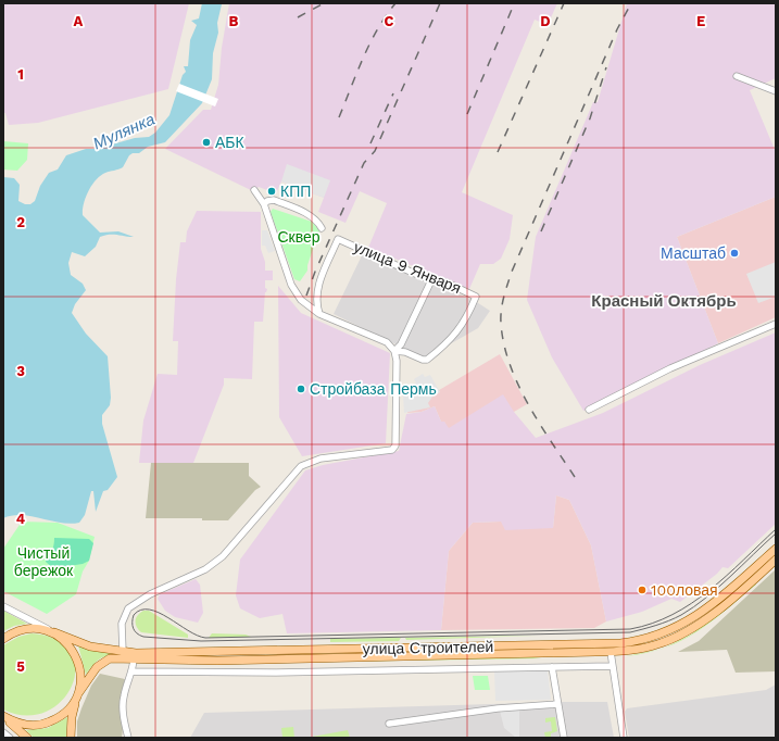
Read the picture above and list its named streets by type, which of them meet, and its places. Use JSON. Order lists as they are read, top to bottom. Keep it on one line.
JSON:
{"streets":{"main road":["улица Строителей"],"street":["улица 9 Января"]},"districts":["Красный Октябрь"],"water":["Мулянка"],"parks":["Сквер","Чистый бережок"],"places":["АБК","КПП","Масштаб","Стройбаза Пермь","100ловая"],"grid":{"columns":["A","B","C","D","E"],"rows":["1","2","3","4","5"]}}
